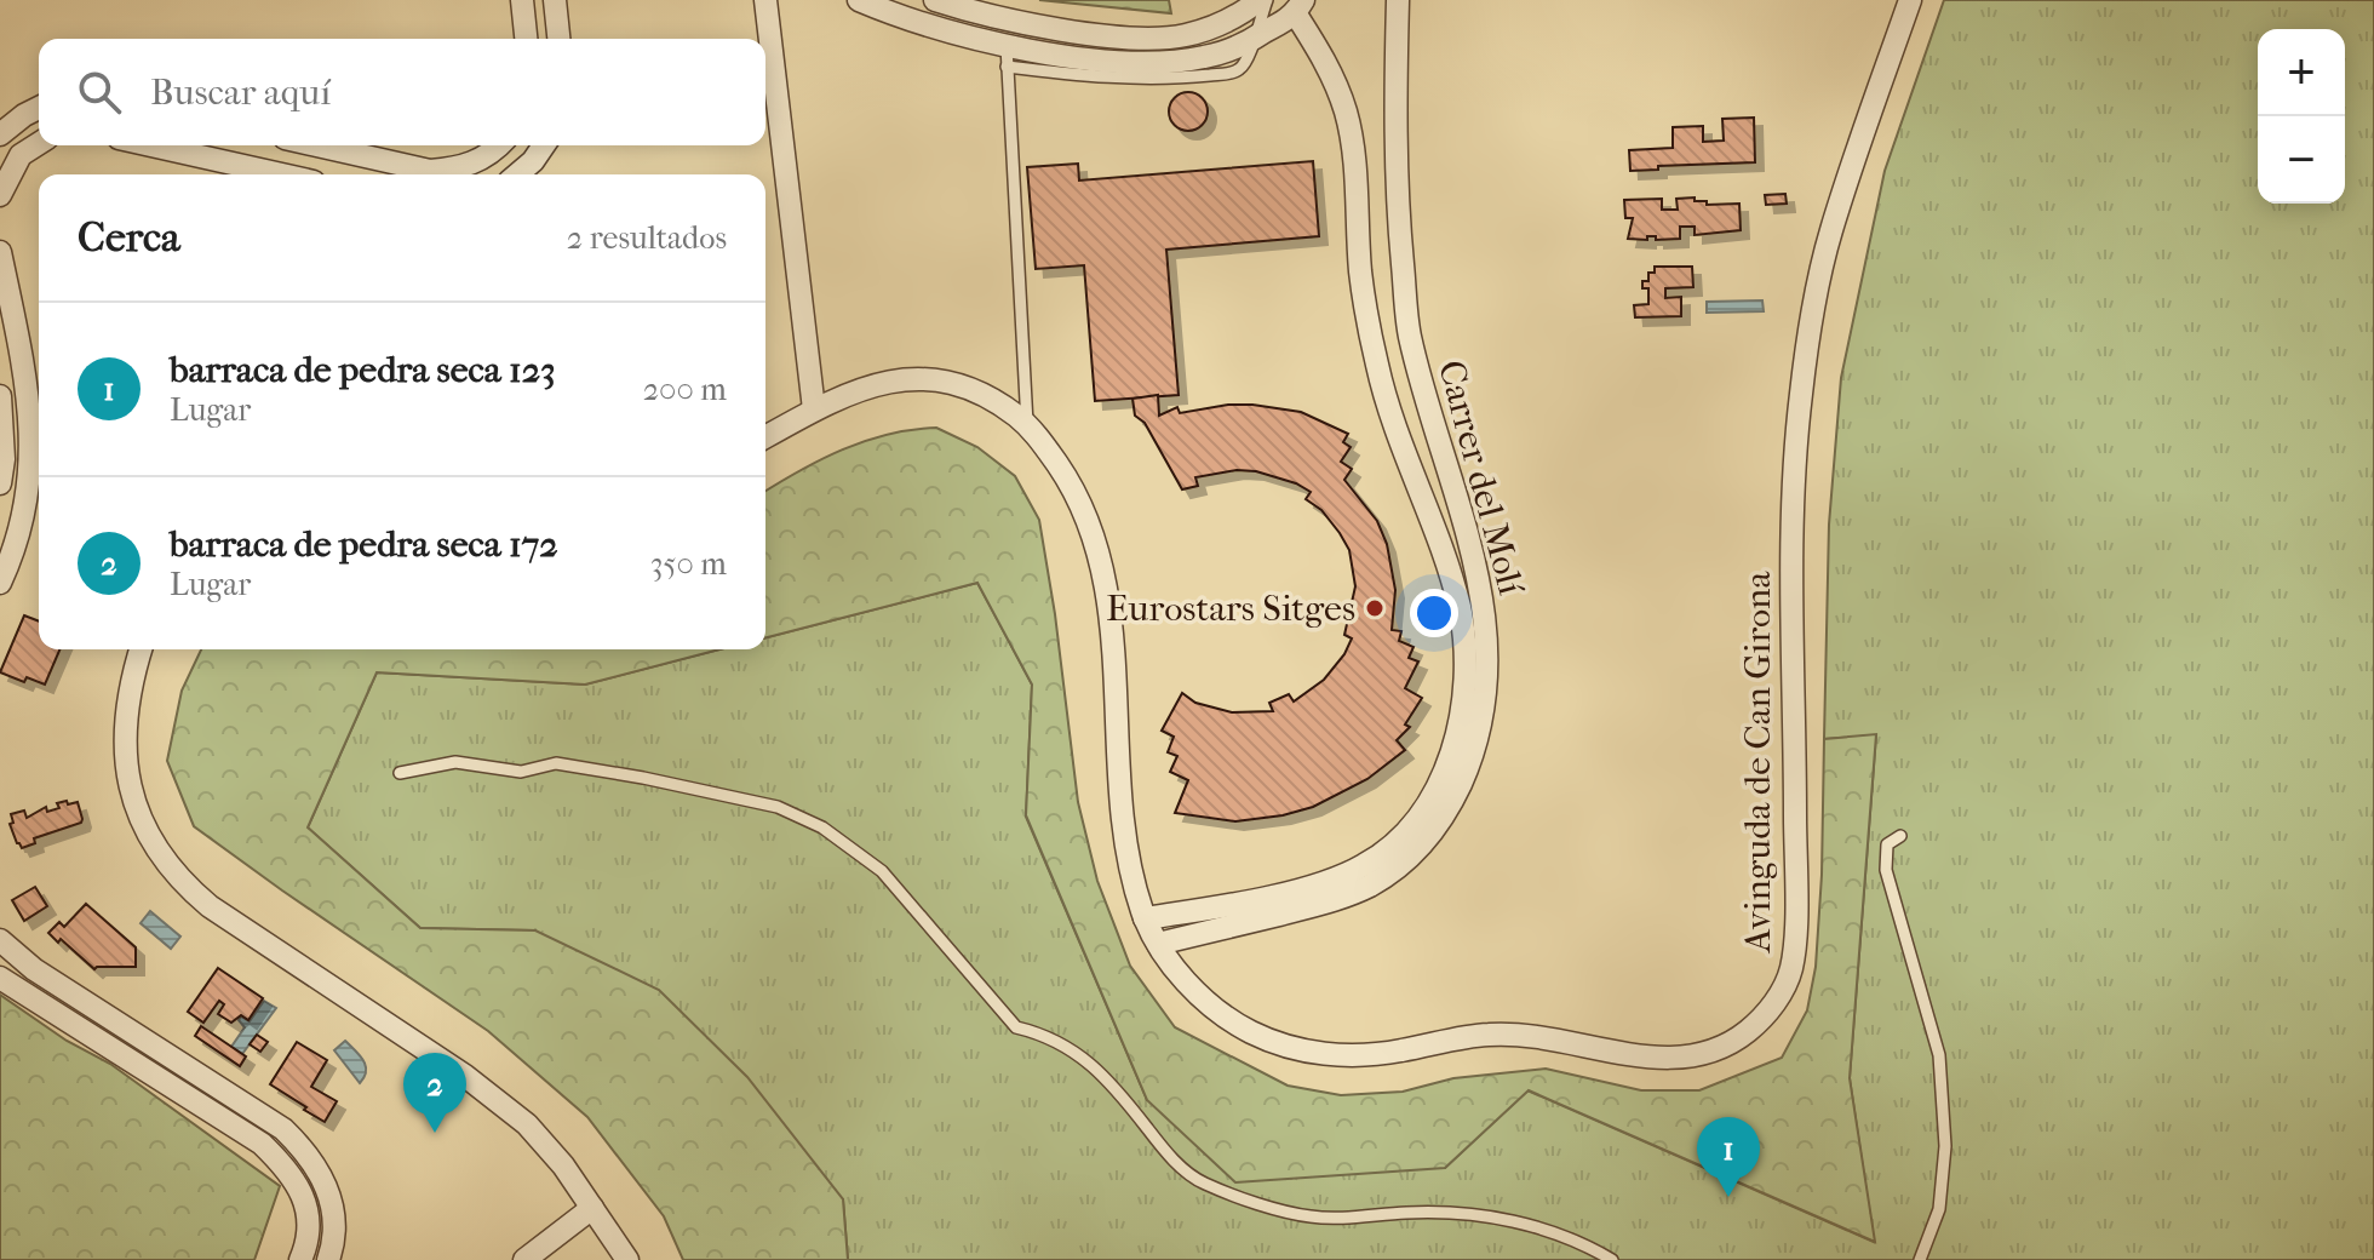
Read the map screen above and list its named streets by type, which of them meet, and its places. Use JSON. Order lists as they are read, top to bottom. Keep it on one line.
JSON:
{"streets":{"street":["Carrer del Molí","Avinguda de Can Girona"]},"crossings":[["Carrer del Molí","Avinguda de Can Girona"]],"places":["Eurostars Sitges"],"page":{"map_buttons":["+","−"],"search":"Buscar aquí","heading":["Cerca","2 resultados"],"list":[{"mark":"1","name":"barraca de pedra seca 123","note":"Lugar","value":"200 m"},{"mark":"2","name":"barraca de pedra seca 172","note":"Lugar","value":"350 m"}],"pins":["2","1"]}}
